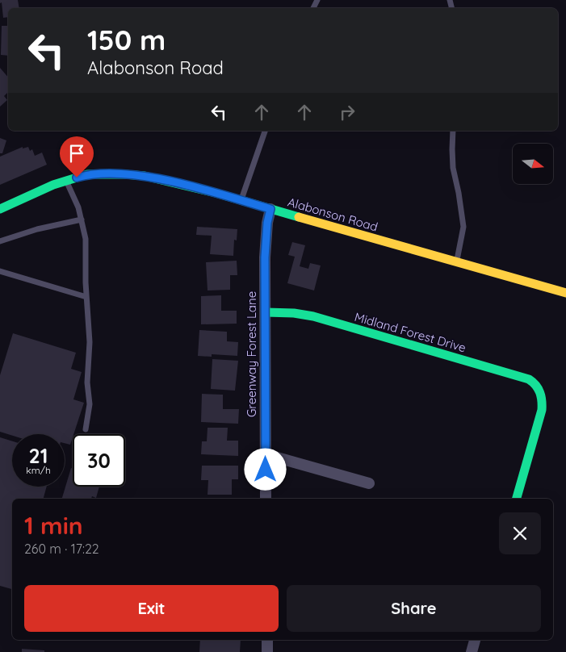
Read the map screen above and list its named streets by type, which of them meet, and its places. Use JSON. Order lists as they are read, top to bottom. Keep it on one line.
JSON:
{"streets":{"street":["Alabonson Road","Midland Forest Drive","Greenway Forest Lane"]},"crossings":[["Alabonson Road","Greenway Forest Lane"],["Midland Forest Drive","Greenway Forest Lane"]],"north":"right","page":{"turn":["150 m","Alabonson Road"],"speed":"21 km/h","limit":"30","heading":["1 min","260 m · 17:22"],"buttons":["Exit","Share"]}}
